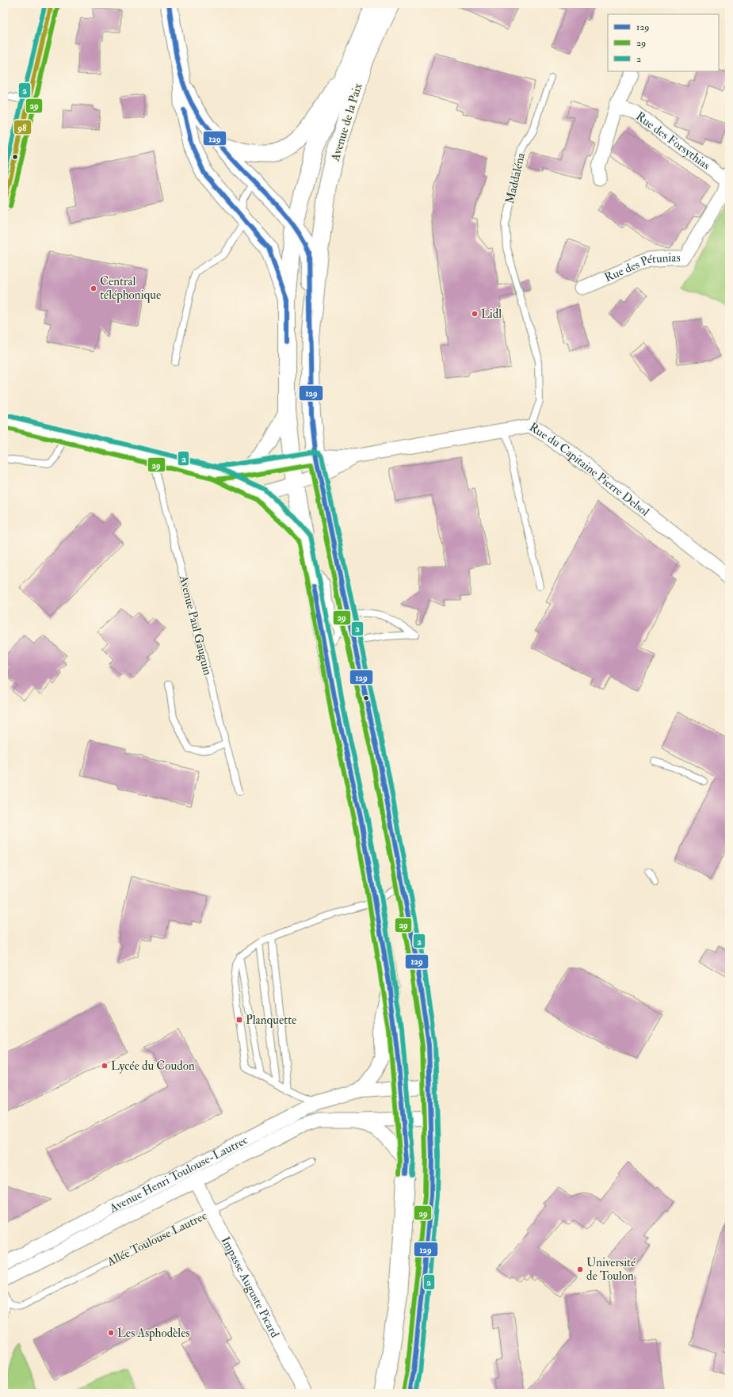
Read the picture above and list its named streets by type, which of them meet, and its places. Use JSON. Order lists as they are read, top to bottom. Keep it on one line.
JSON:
{"streets":{"main road":["Avenue de la Paix"],"street":["Rue des Forsythias","Rue des Pétunias","Rue du Capitaine Pierre Delsol","Avenue Henri Toulouse-Lautrec","Impasse Auguste Picard"],"lane":["Maddaléna","Avenue Paul Gauguin","Allée Toulouse Lautrec"]},"crossings":[["Avenue de la Paix","Rue du Capitaine Pierre Delsol"],["Avenue de la Paix","Avenue Henri Toulouse-Lautrec"],["Rue des Forsythias","Rue des Pétunias"],["Maddaléna","Rue du Capitaine Pierre Delsol"],["Avenue Henri Toulouse-Lautrec","Impasse Auguste Picard"],["Allée Toulouse Lautrec","Impasse Auguste Picard"]],"places":{"other":["Central téléphonique","Lidl","Lycée du Coudon","Université de Toulon","Les Asphodèles"],"transit":["Planquette"]},"lines":["transit line 129","transit line 2","transit line 98","transit line 29"],"legend":["129","29","2"]}
